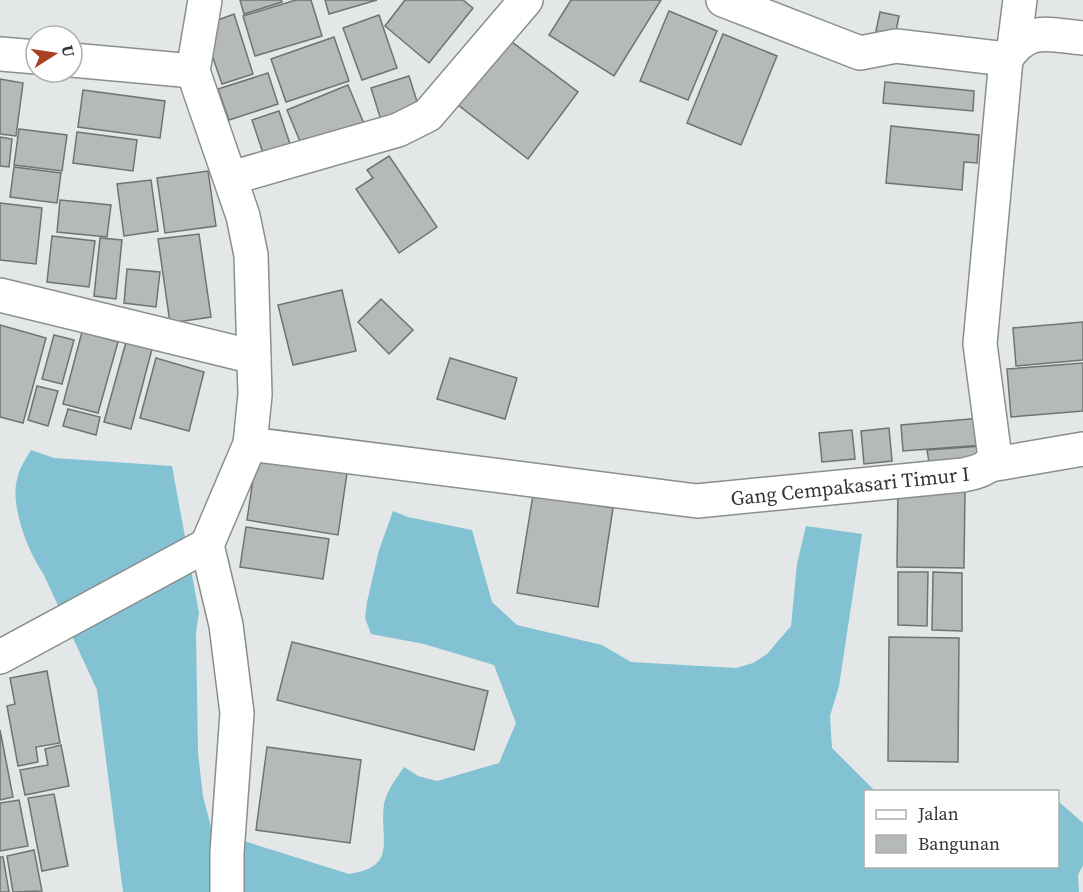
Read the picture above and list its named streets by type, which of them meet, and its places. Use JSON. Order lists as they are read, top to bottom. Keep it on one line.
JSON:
{"streets":{"street":["Gang Cempakasari Timur I"]},"legend":["Jalan","Bangunan"],"north":"right"}
